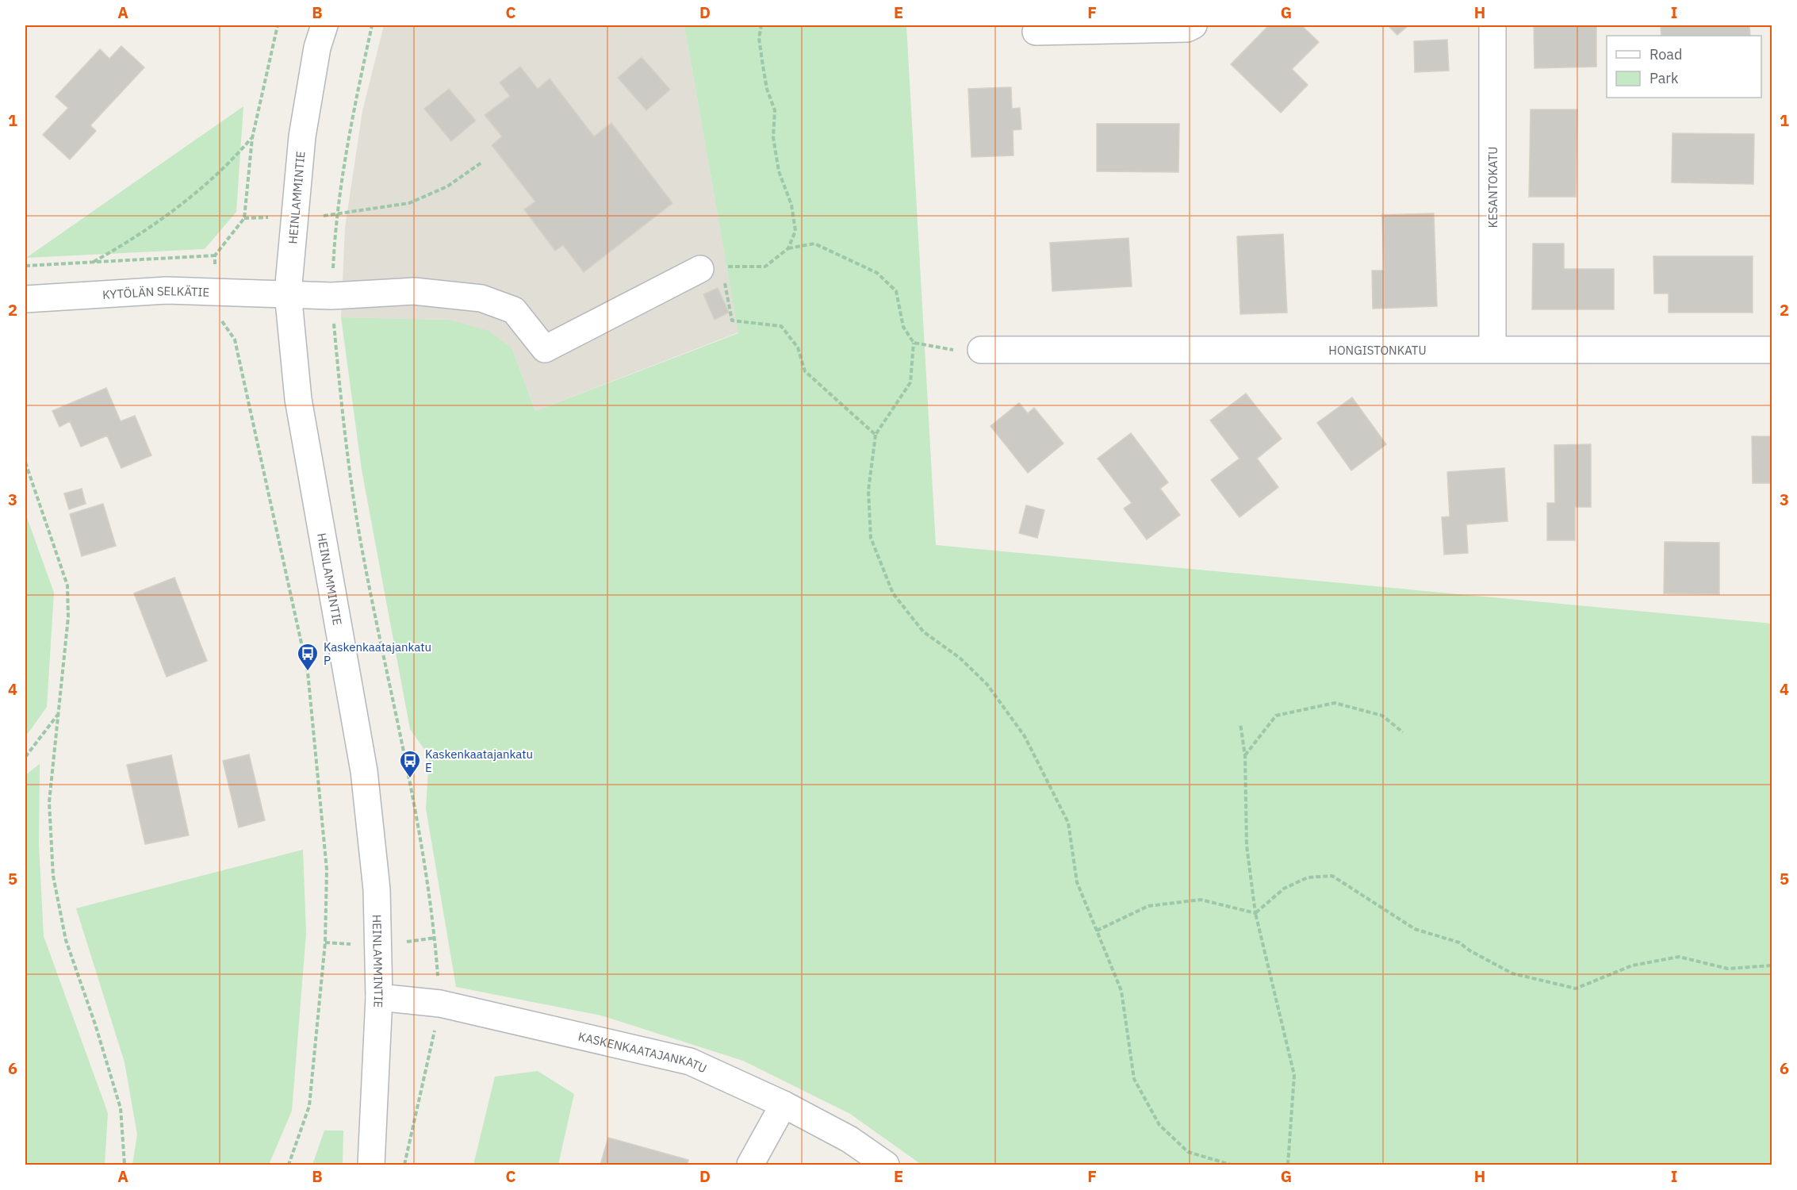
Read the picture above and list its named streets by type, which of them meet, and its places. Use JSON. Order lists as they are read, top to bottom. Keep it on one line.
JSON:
{"streets":{"street":["KESANTOKATU","HEINLAMMINTIE","KYTÖLÄN SELKÄTIE","HONGISTONKATU","KASKENKAATAJANKATU"]},"crossings":[["KESANTOKATU","HONGISTONKATU"],["HEINLAMMINTIE","KYTÖLÄN SELKÄTIE"],["HEINLAMMINTIE","KASKENKAATAJANKATU"]],"places":{"bus stop":["Kaskenkaatajankatu P","Kaskenkaatajankatu E"]},"legend":["Road","Park"],"grid":{"columns":["A","B","C","D","E","F","G","H","I"],"rows":["1","2","3","4","5","6"]}}
